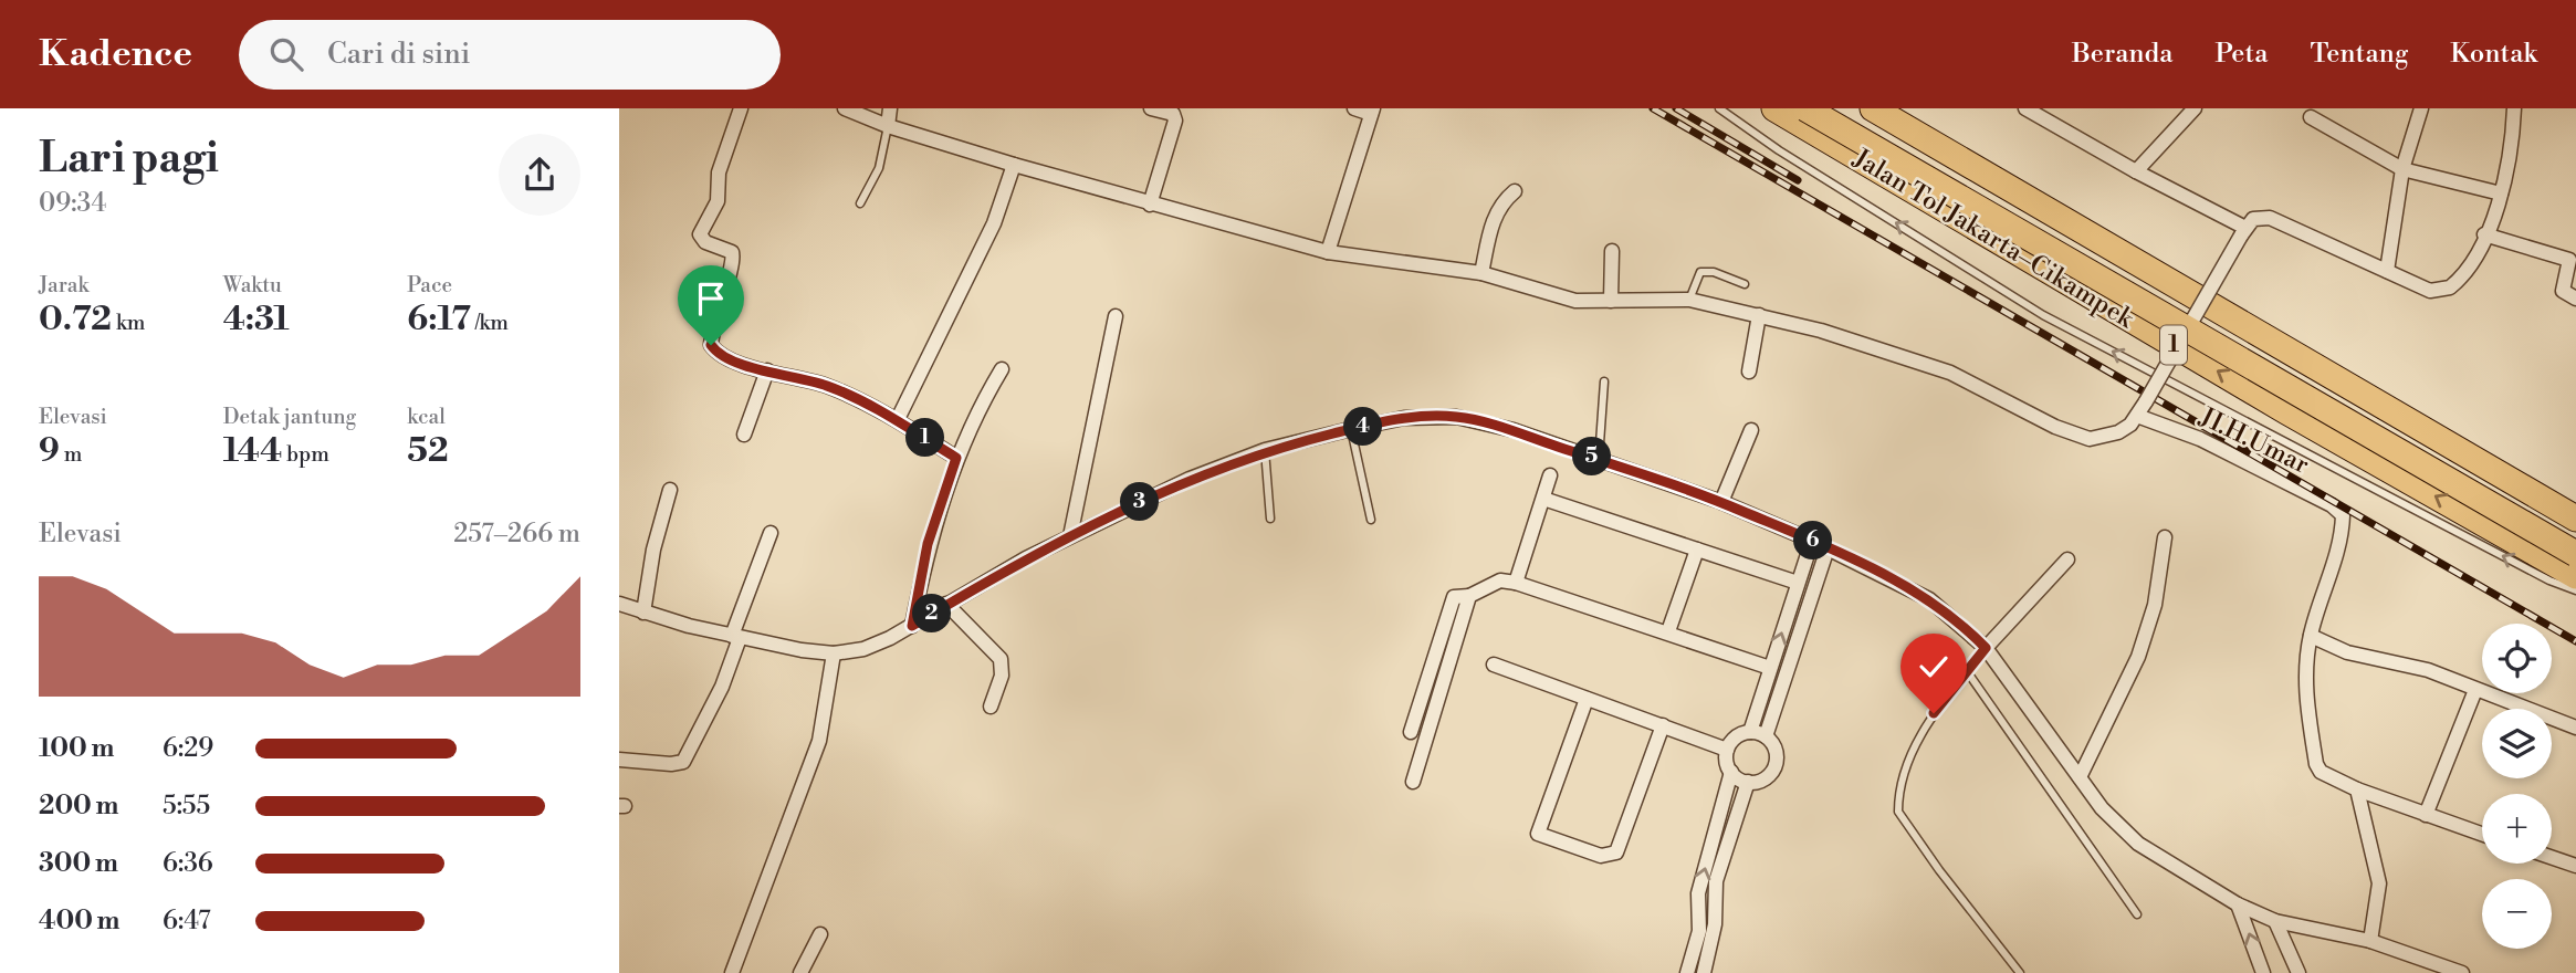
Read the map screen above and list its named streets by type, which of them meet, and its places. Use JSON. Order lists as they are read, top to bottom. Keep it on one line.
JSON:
{"streets":{"highway":["Jalan Tol Jakarta–Cikampek","1"],"street":["JI.H.Umar"]},"page":{"header":"Kadence","search":"Cari di sini","nav":["Beranda","Peta","Tentang","Kontak"],"heading":["Lari pagi","09:34"],"stats":[["Jarak","0.72 km"],["Waktu","4:31"],["Pace","6:17 /km"],["Elevasi","9 m"],["Detak jantung","144 bpm"],["kcal","52"]],"pins":["4","1","5","3","6","2"],"chart":["Elevasi","257–266 m"],"map_buttons":["+","−"],"list":[{"name":"100 m","note":"6:29"},{"name":"200 m","note":"5:55"},{"name":"300 m","note":"6:36"},{"name":"400 m","note":"6:47"}]}}
